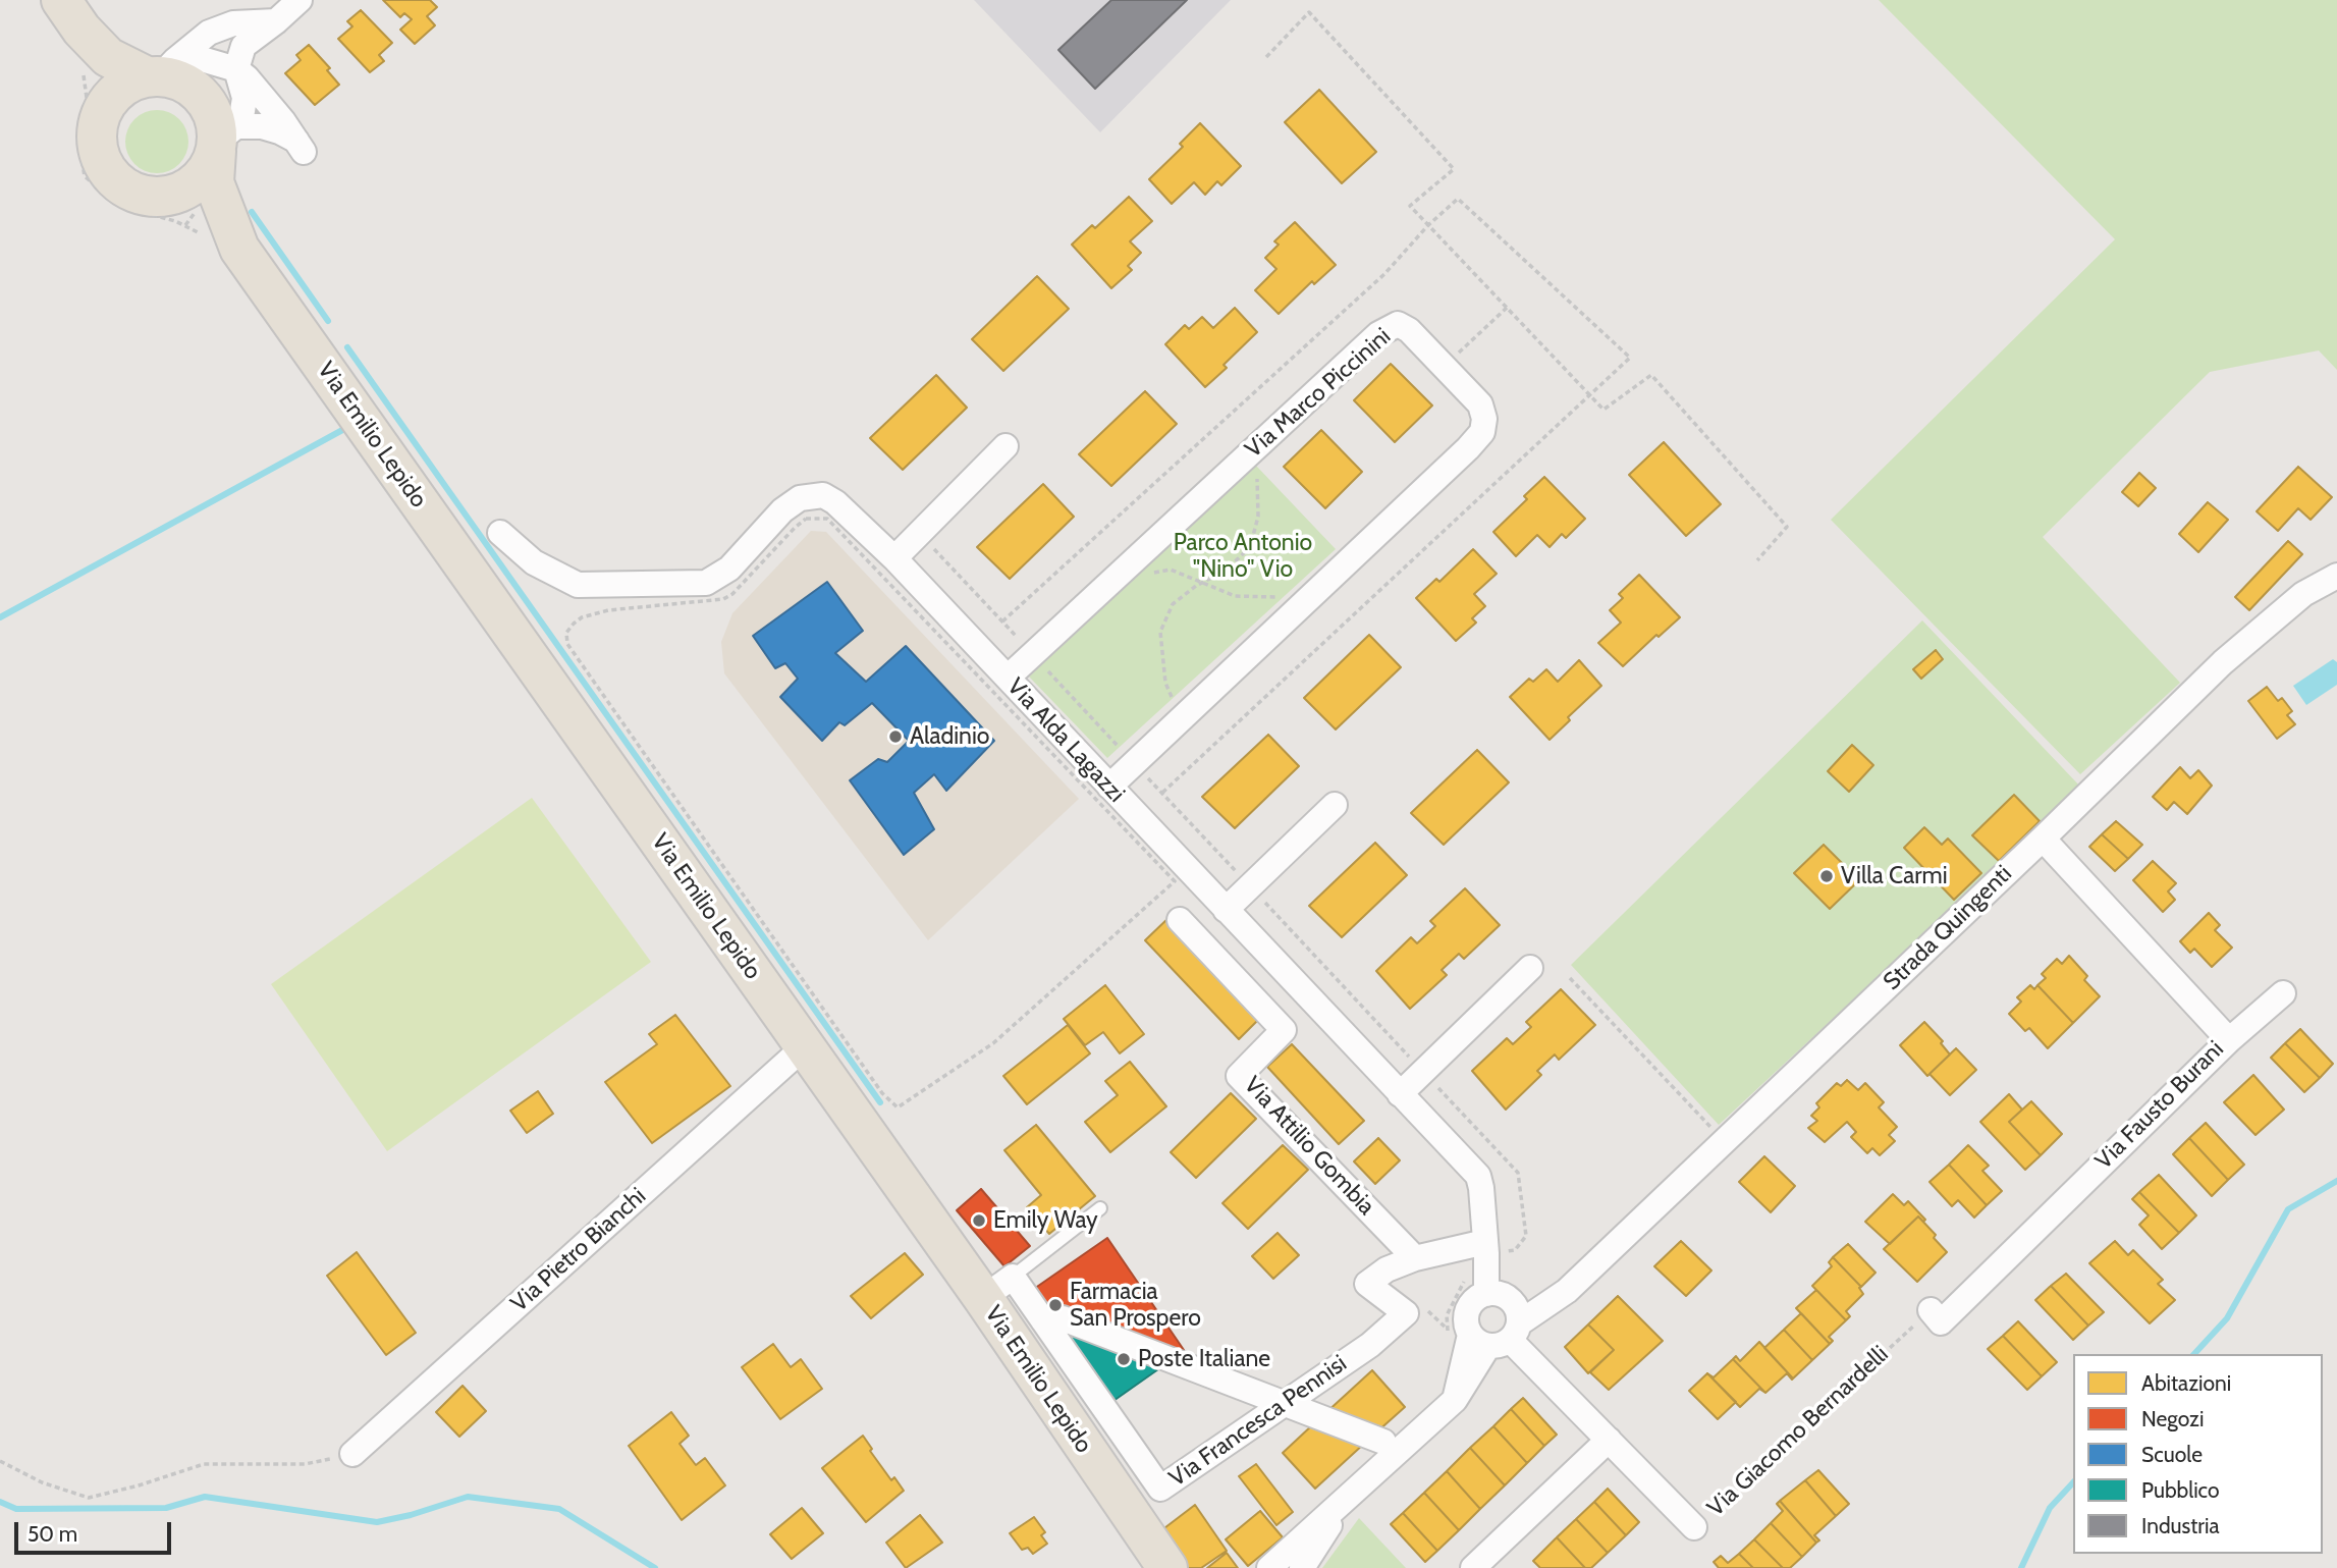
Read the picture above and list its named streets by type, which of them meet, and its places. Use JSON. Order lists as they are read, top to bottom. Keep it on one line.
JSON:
{"streets":{"main road":["Via Emilio Lepido"],"street":["Via Marco Piccinini","Via Alda Lagazzi","Strada Quingenti","Via Fausto Burani","Via Attilio Gombia","Via Pietro Bianchi","Via Francesca Pennisi","Via Giacomo Bernardelli"]},"crossings":[["Via Marco Piccinini","Via Alda Lagazzi"],["Via Emilio Lepido","Via Pietro Bianchi"],["Via Emilio Lepido","Via Francesca Pennisi"],["Strada Quingenti","Via Fausto Burani"],["Strada Quingenti","Via Giacomo Bernardelli"],["Via Fausto Burani","Via Giacomo Bernardelli"],["Via Attilio Gombia","Via Francesca Pennisi"]],"parks":["Parco Antonio \"Nino\" Vio"],"places":["Aladinio","Villa Carmi","Emily Way","Farmacia San Prospero","Poste Italiane"],"legend":["Abitazioni","Negozi","Scuole","Pubblico","Industria"],"scale_bar":"50 m"}
